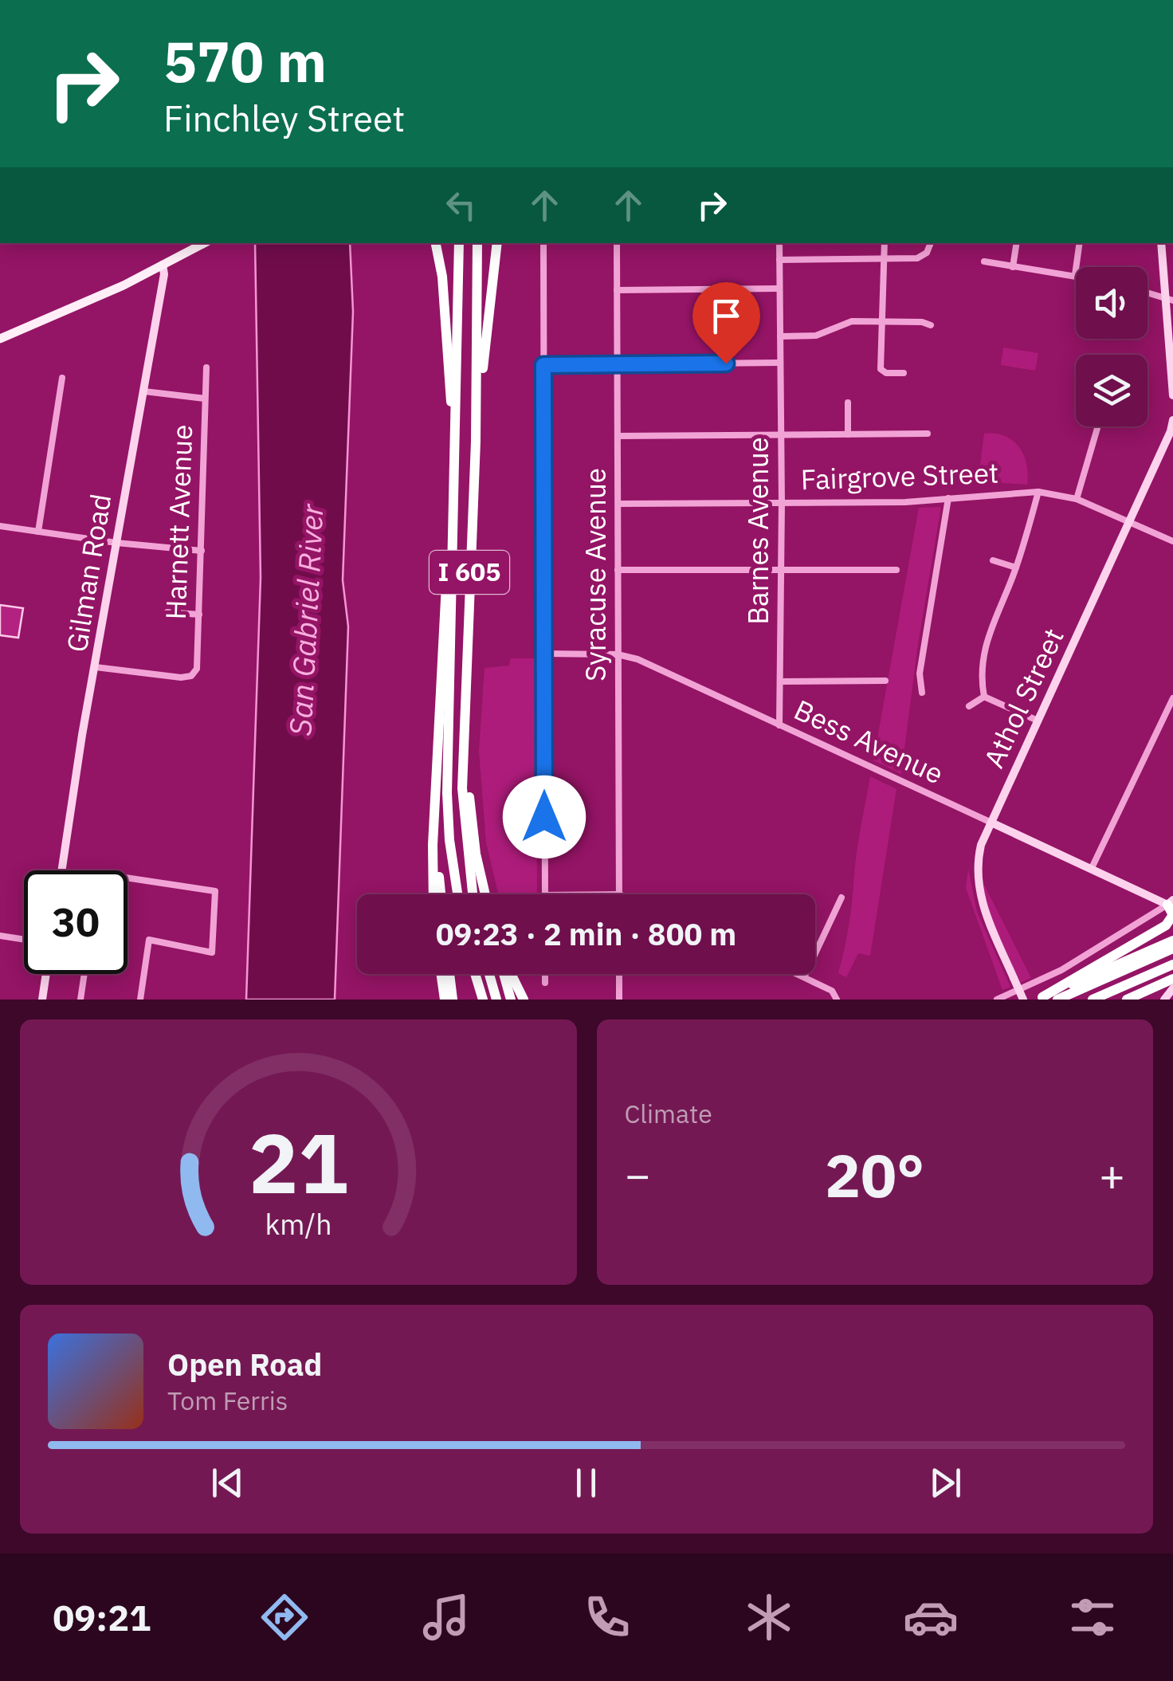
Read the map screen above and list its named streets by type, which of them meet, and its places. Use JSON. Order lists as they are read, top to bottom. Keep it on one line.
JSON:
{"streets":{"highway":["I 605"],"street":["Fairgrove Street","Harnett Avenue","Barnes Avenue","Gilman Road","Syracuse Avenue","Athol Street","Bess Avenue"]},"crossings":[["Fairgrove Street","Barnes Avenue"],["Fairgrove Street","Syracuse Avenue"],["Fairgrove Street","Athol Street"],["Harnett Avenue","Gilman Road"],["Barnes Avenue","Bess Avenue"],["Syracuse Avenue","Bess Avenue"],["Athol Street","Bess Avenue"]],"water":["San Gabriel River"],"page":{"turn":["570 m","Finchley Street"],"limit":"30","trip":"09:23 · 2 min · 800 m","tile":"Climate","heat":["−","20°","+"],"song":["Open Road","Tom Ferris"],"tabs":"09:21","gauge":["21","km/h"]}}
